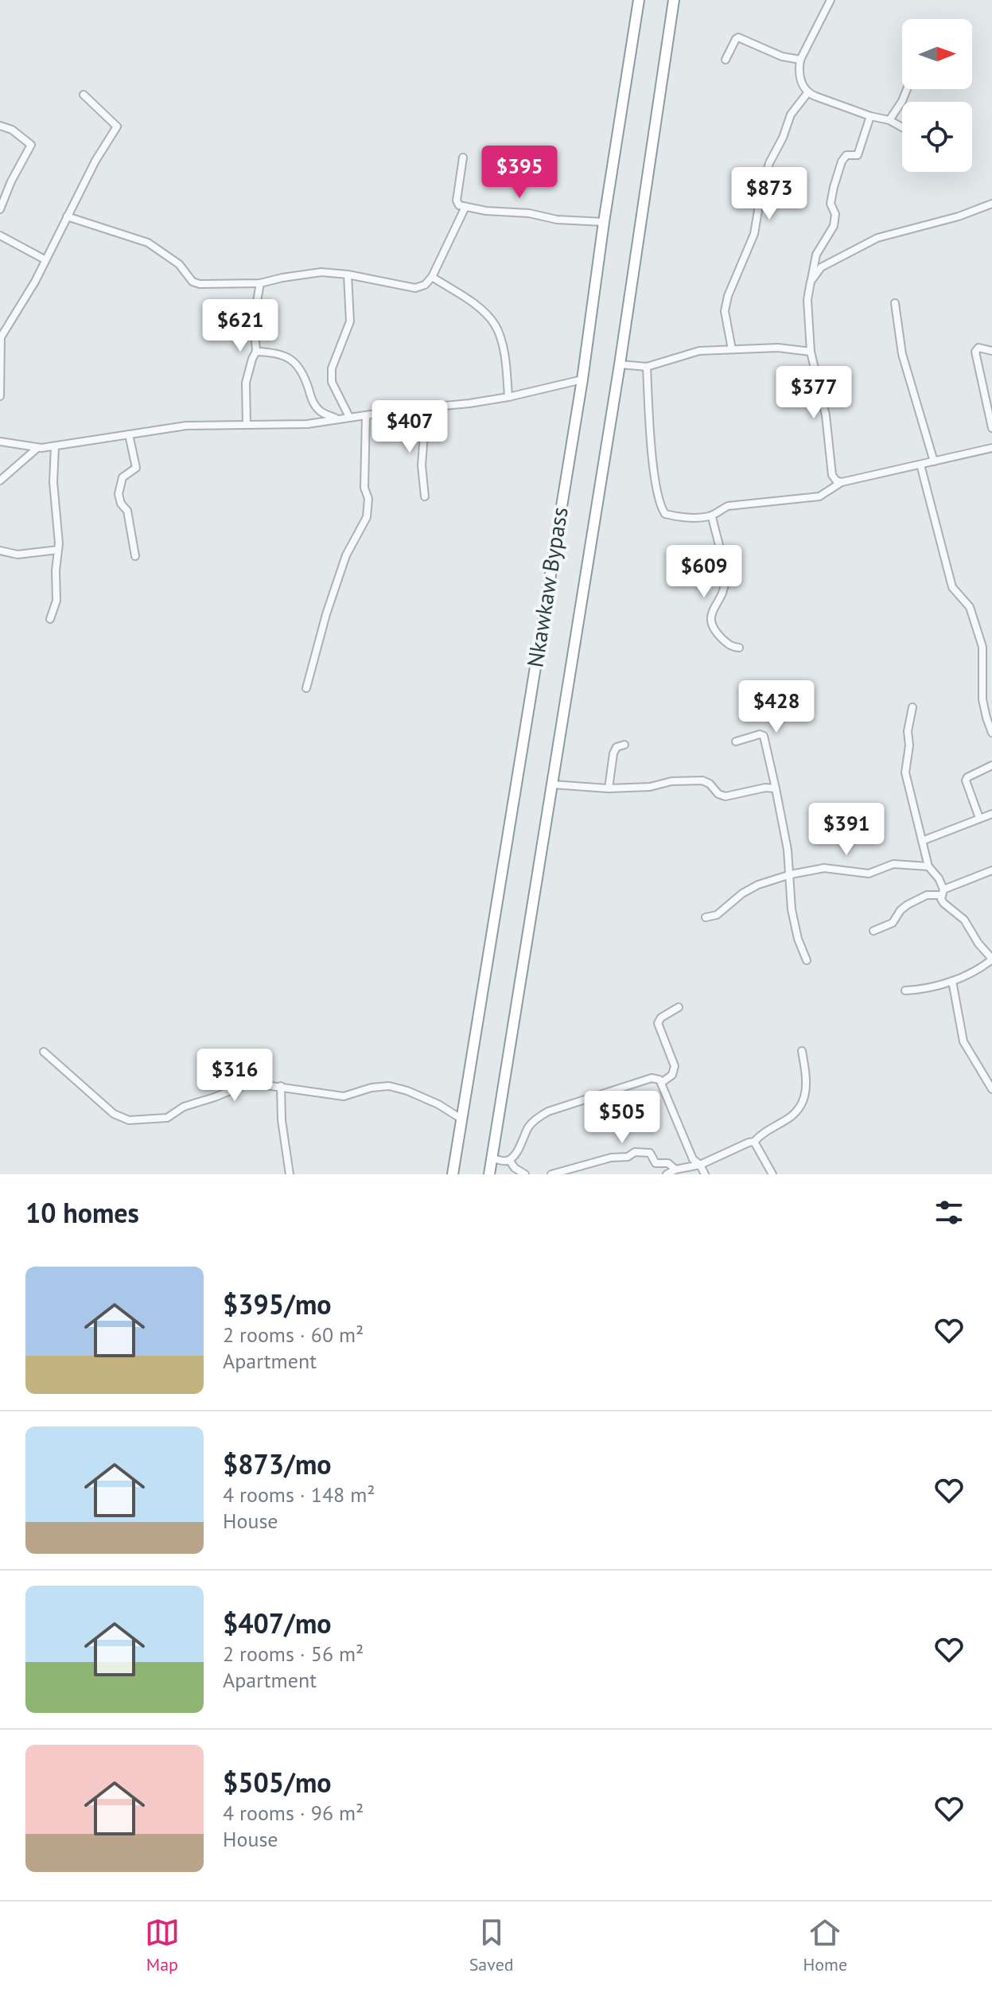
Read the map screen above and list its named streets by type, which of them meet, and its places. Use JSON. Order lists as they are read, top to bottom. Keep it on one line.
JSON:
{"streets":{"highway":["Nkawkaw Bypass"]},"north":"right","page":{"price":["$395","$873","$621","$377","$407","$609","$428","$391","$316","$505"],"heading":"10 homes","list":[{"name":"$395/mo","note":"2 rooms · 60 m² · Apartment"},{"name":"$873/mo","note":"4 rooms · 148 m² · House"},{"name":"$407/mo","note":"2 rooms · 56 m² · Apartment"},{"name":"$505/mo","note":"4 rooms · 96 m² · House"}],"tabs":["Map","Saved","Home"]}}
